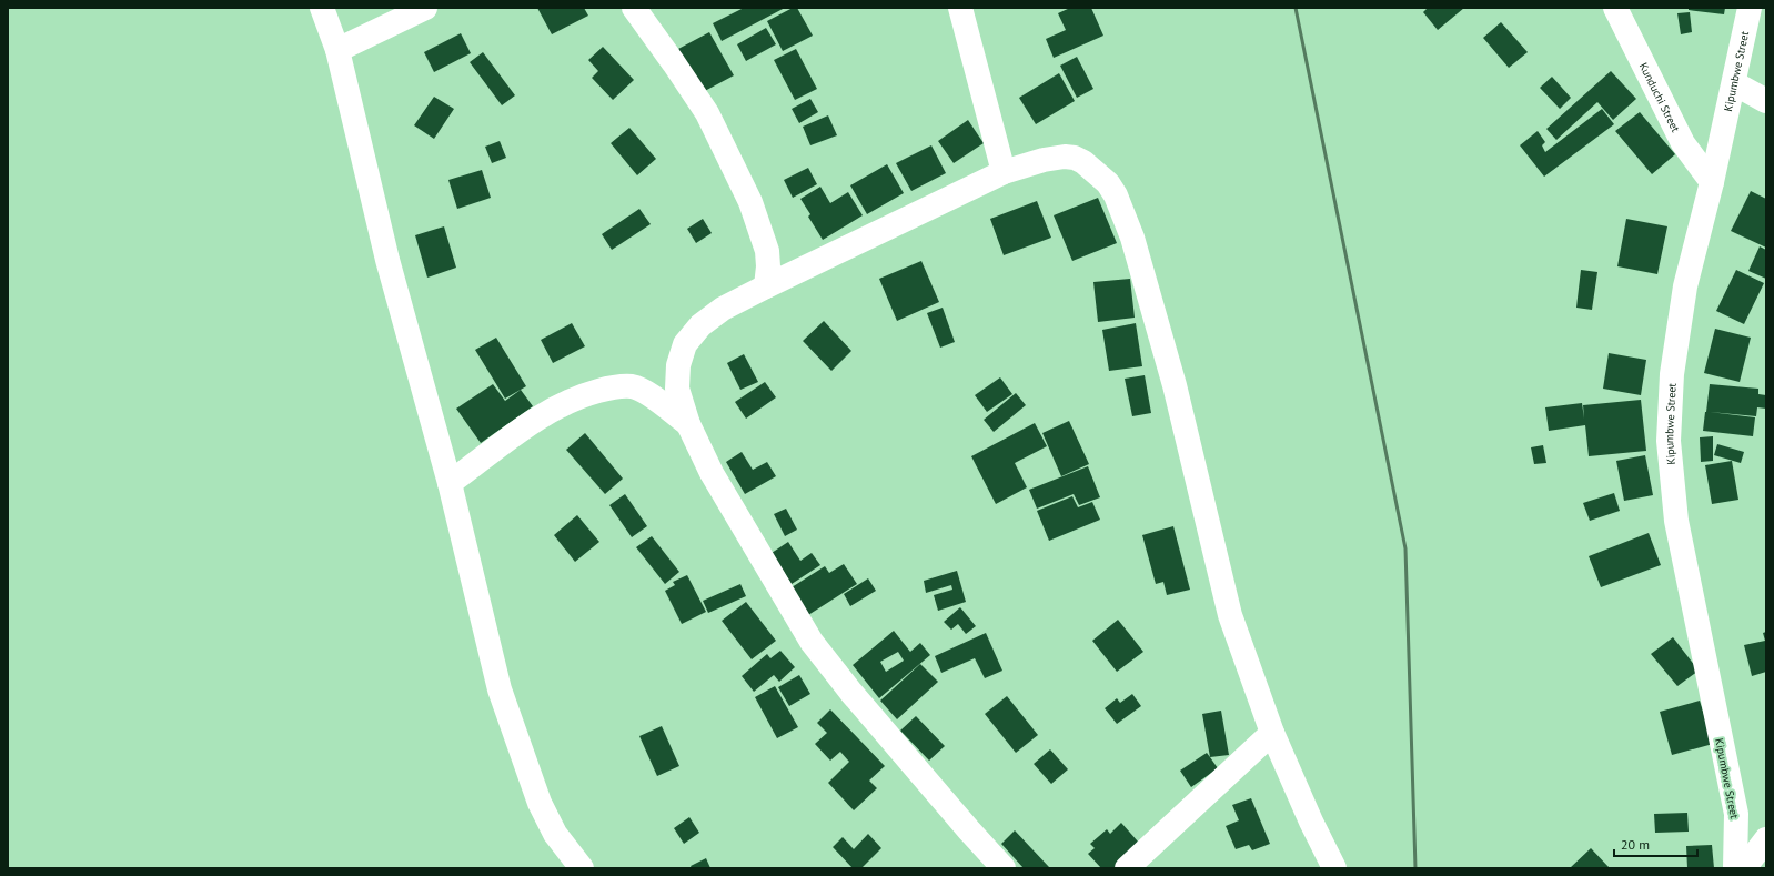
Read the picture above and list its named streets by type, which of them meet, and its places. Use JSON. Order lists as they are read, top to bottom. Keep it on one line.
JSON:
{"streets":{"street":["Kipumbwe Street","Kunduchi Street"]},"crossings":[["Kipumbwe Street","Kunduchi Street"]],"scale_bar":"20 m"}
